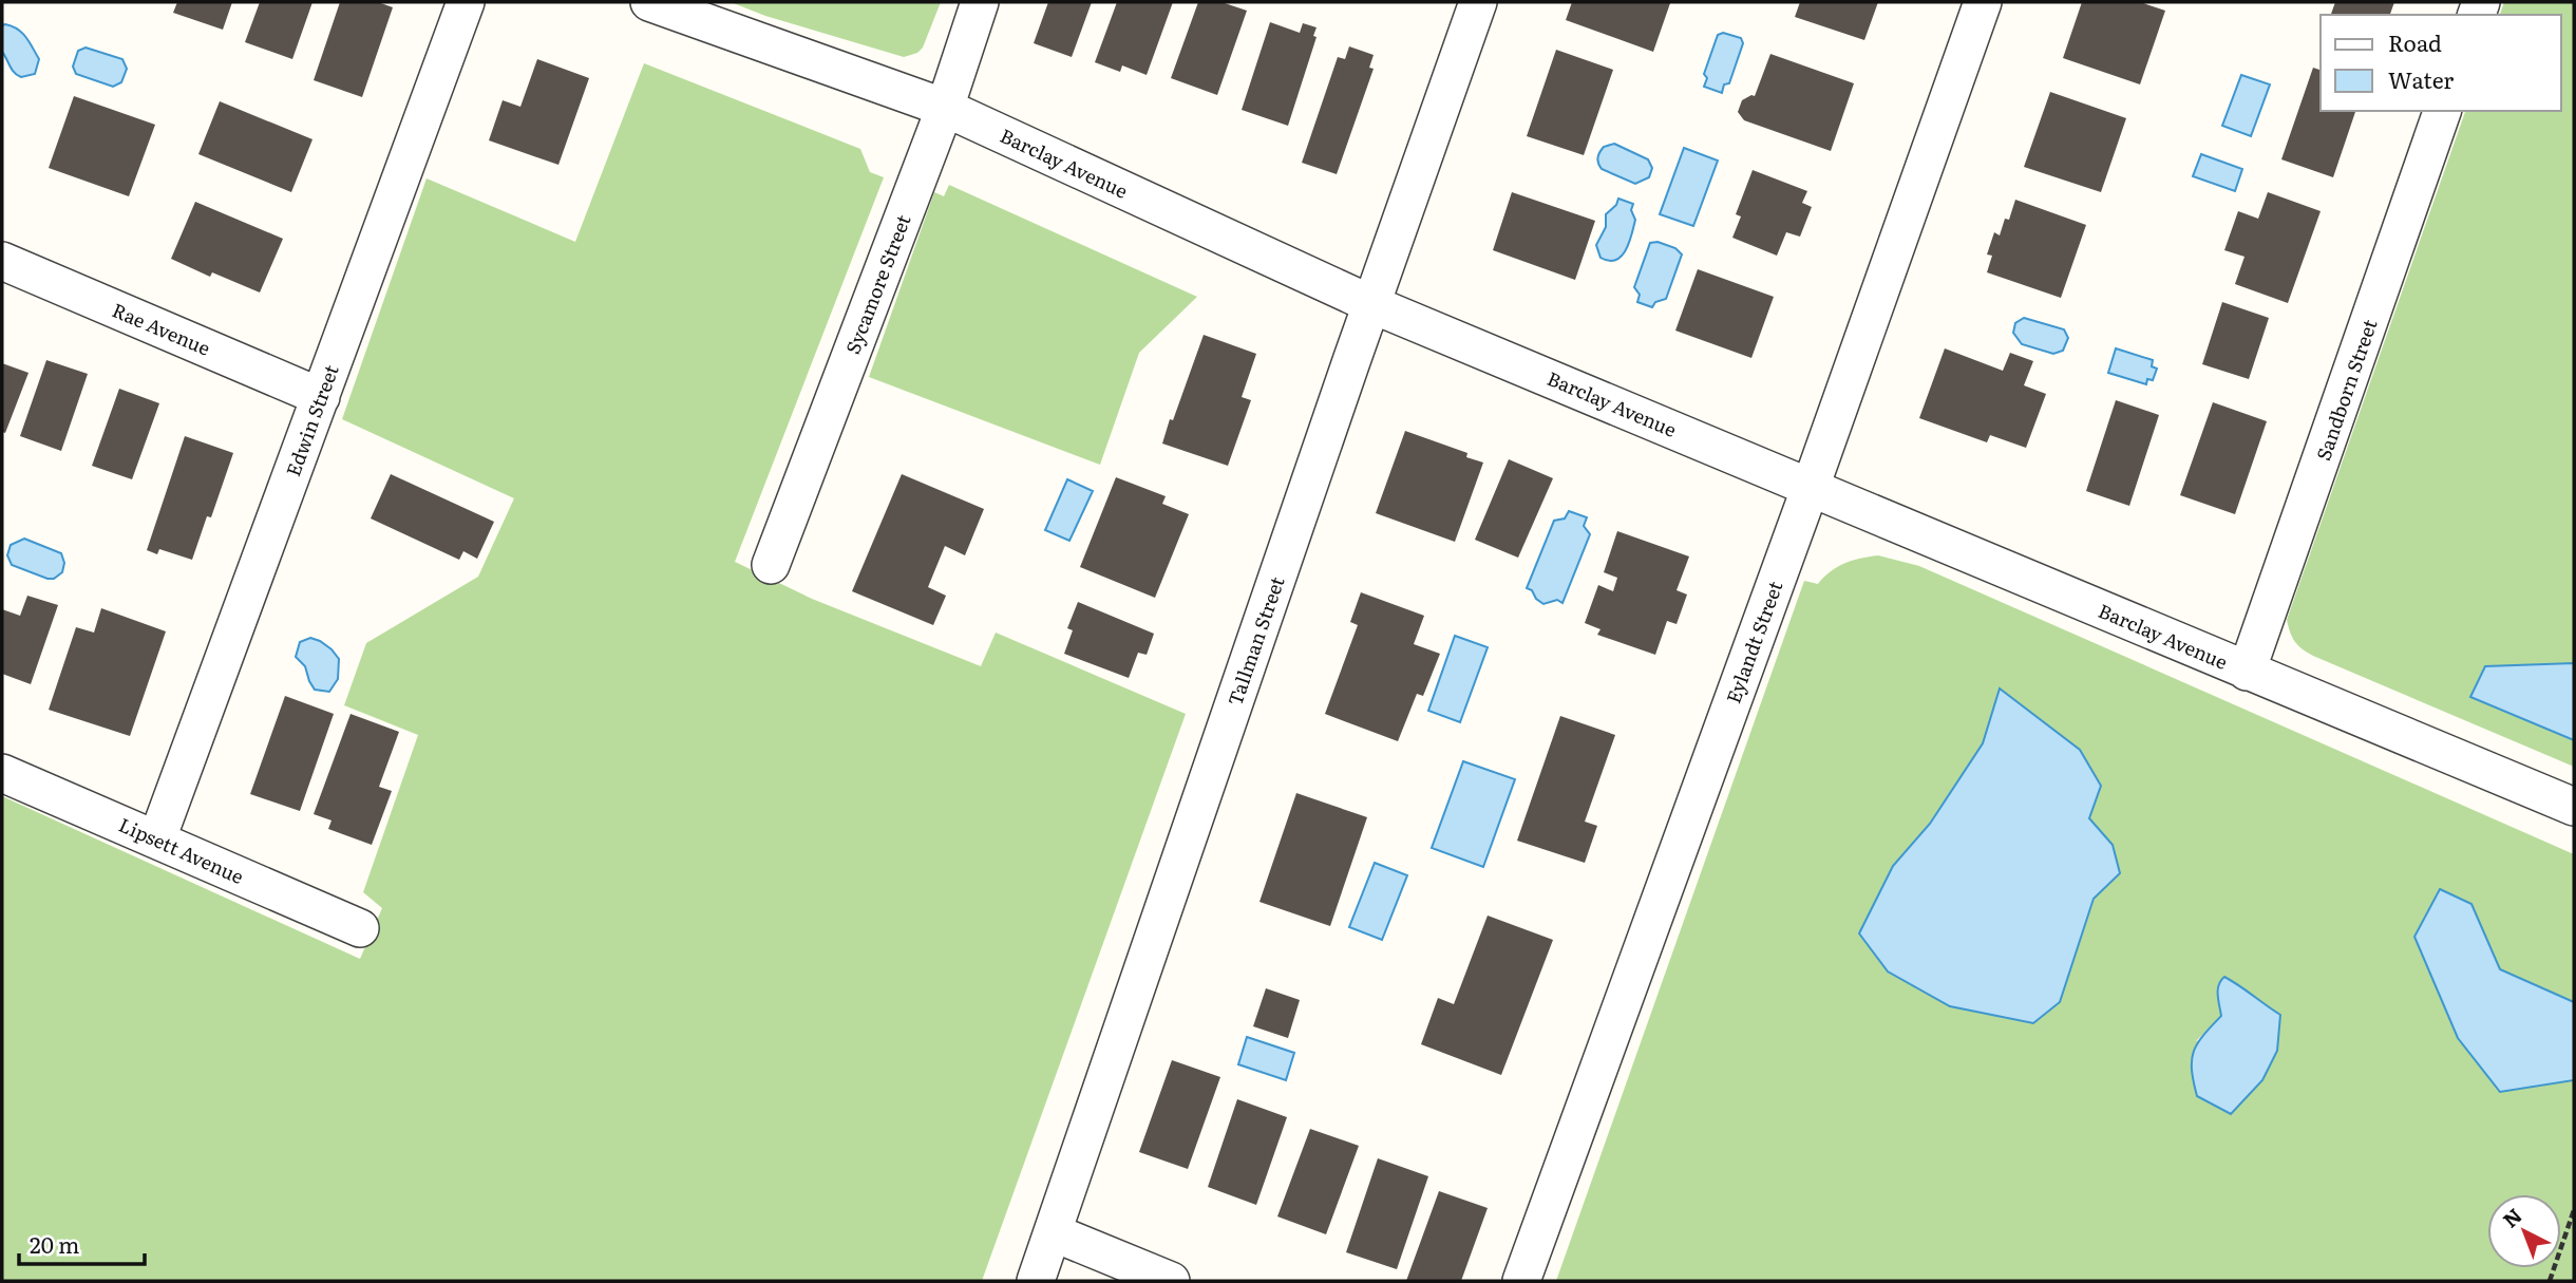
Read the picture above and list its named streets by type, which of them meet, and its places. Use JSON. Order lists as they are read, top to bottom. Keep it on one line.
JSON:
{"streets":{"street":["Barclay Avenue","Sycamore Street","Rae Avenue","Sandborn Street","Edwin Street","Tallman Street","Eylandt Street","Lipsett Avenue"]},"crossings":[["Barclay Avenue","Sycamore Street"],["Barclay Avenue","Sandborn Street"],["Barclay Avenue","Tallman Street"],["Barclay Avenue","Eylandt Street"],["Rae Avenue","Edwin Street"],["Edwin Street","Lipsett Avenue"]],"legend":["Road","Water"],"scale_bar":"20 m","north":"top left"}
